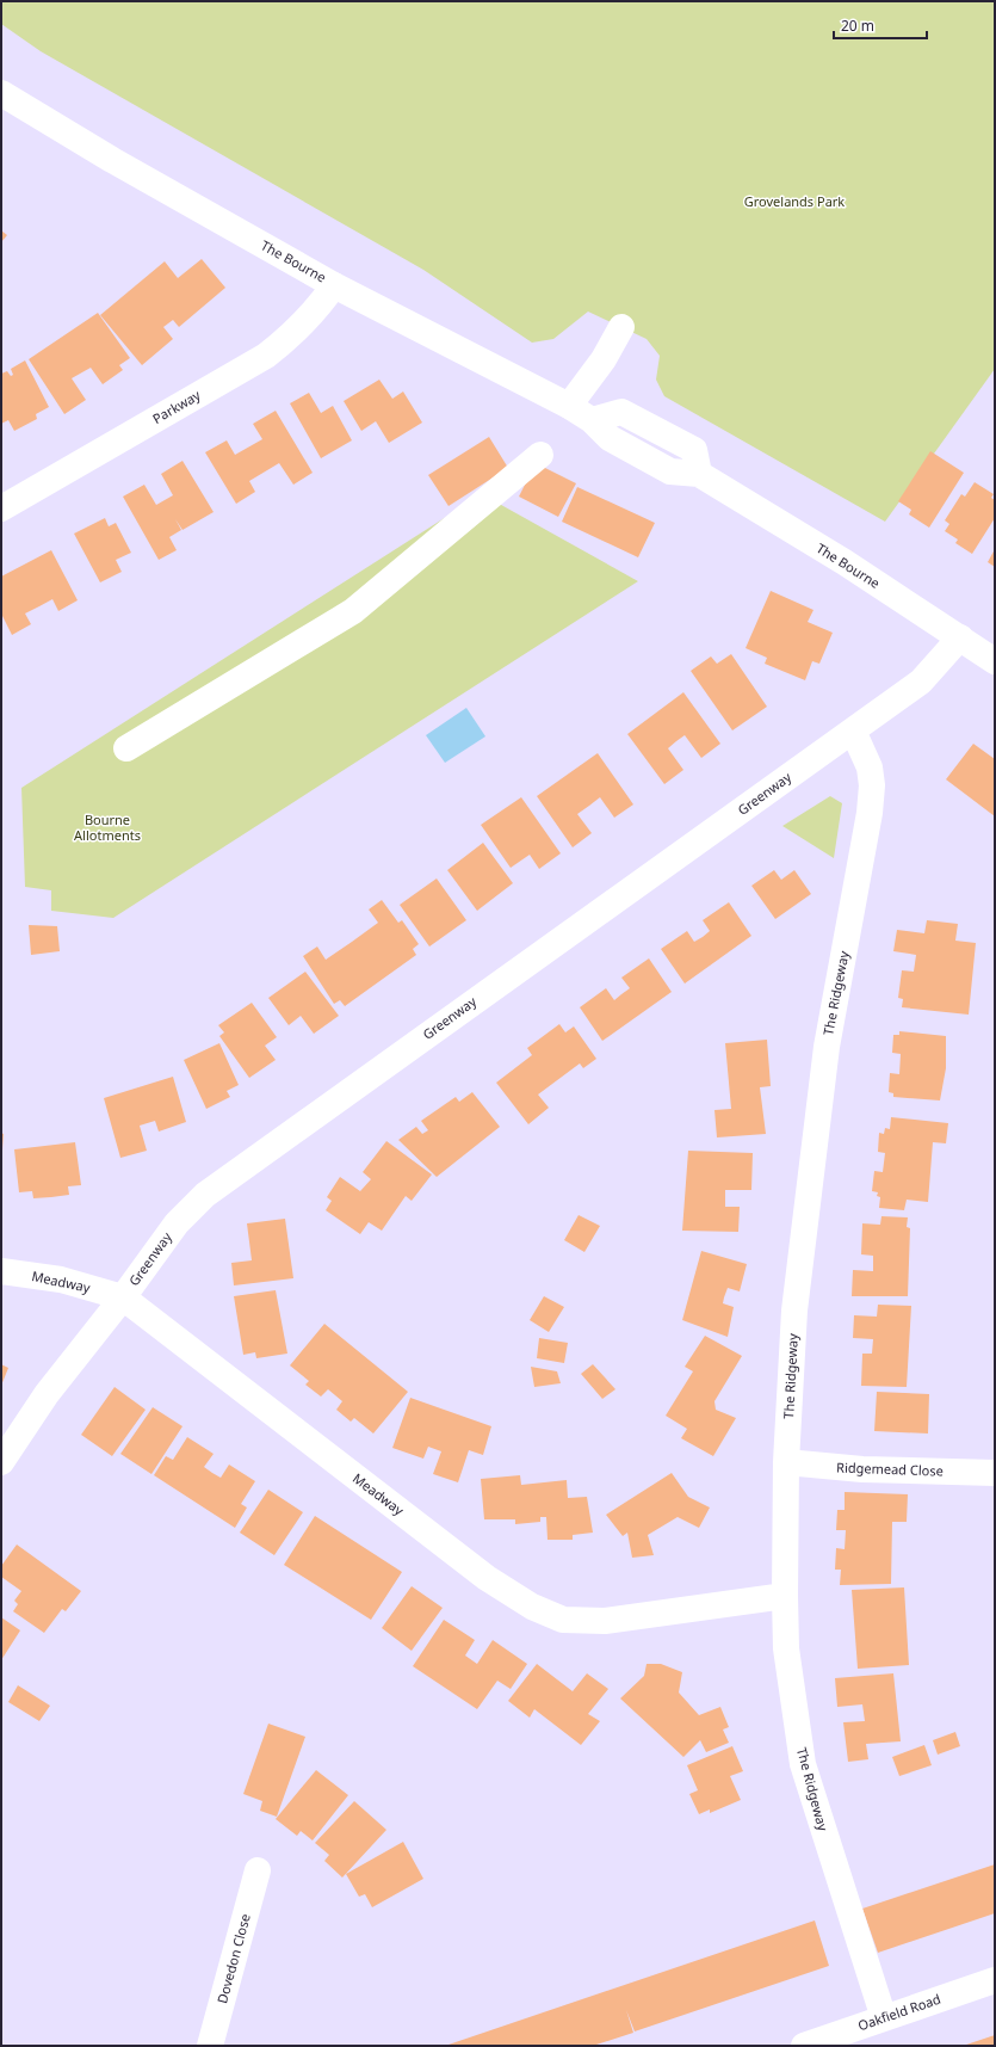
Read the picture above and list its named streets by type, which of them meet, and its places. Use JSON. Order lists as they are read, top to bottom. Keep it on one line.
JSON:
{"streets":{"street":["The Bourne","Parkway","Greenway","The Ridgeway","Meadway","Ridgemead Close","Dovedon Close","Oakfield Road"]},"crossings":[["The Bourne","Parkway"],["The Bourne","Greenway"],["Greenway","The Ridgeway"],["Greenway","Meadway"],["The Ridgeway","Meadway"],["The Ridgeway","Ridgemead Close"],["The Ridgeway","Oakfield Road"]],"parks":["Grovelands Park","Bourne Allotments"],"scale_bar":"20 m"}
